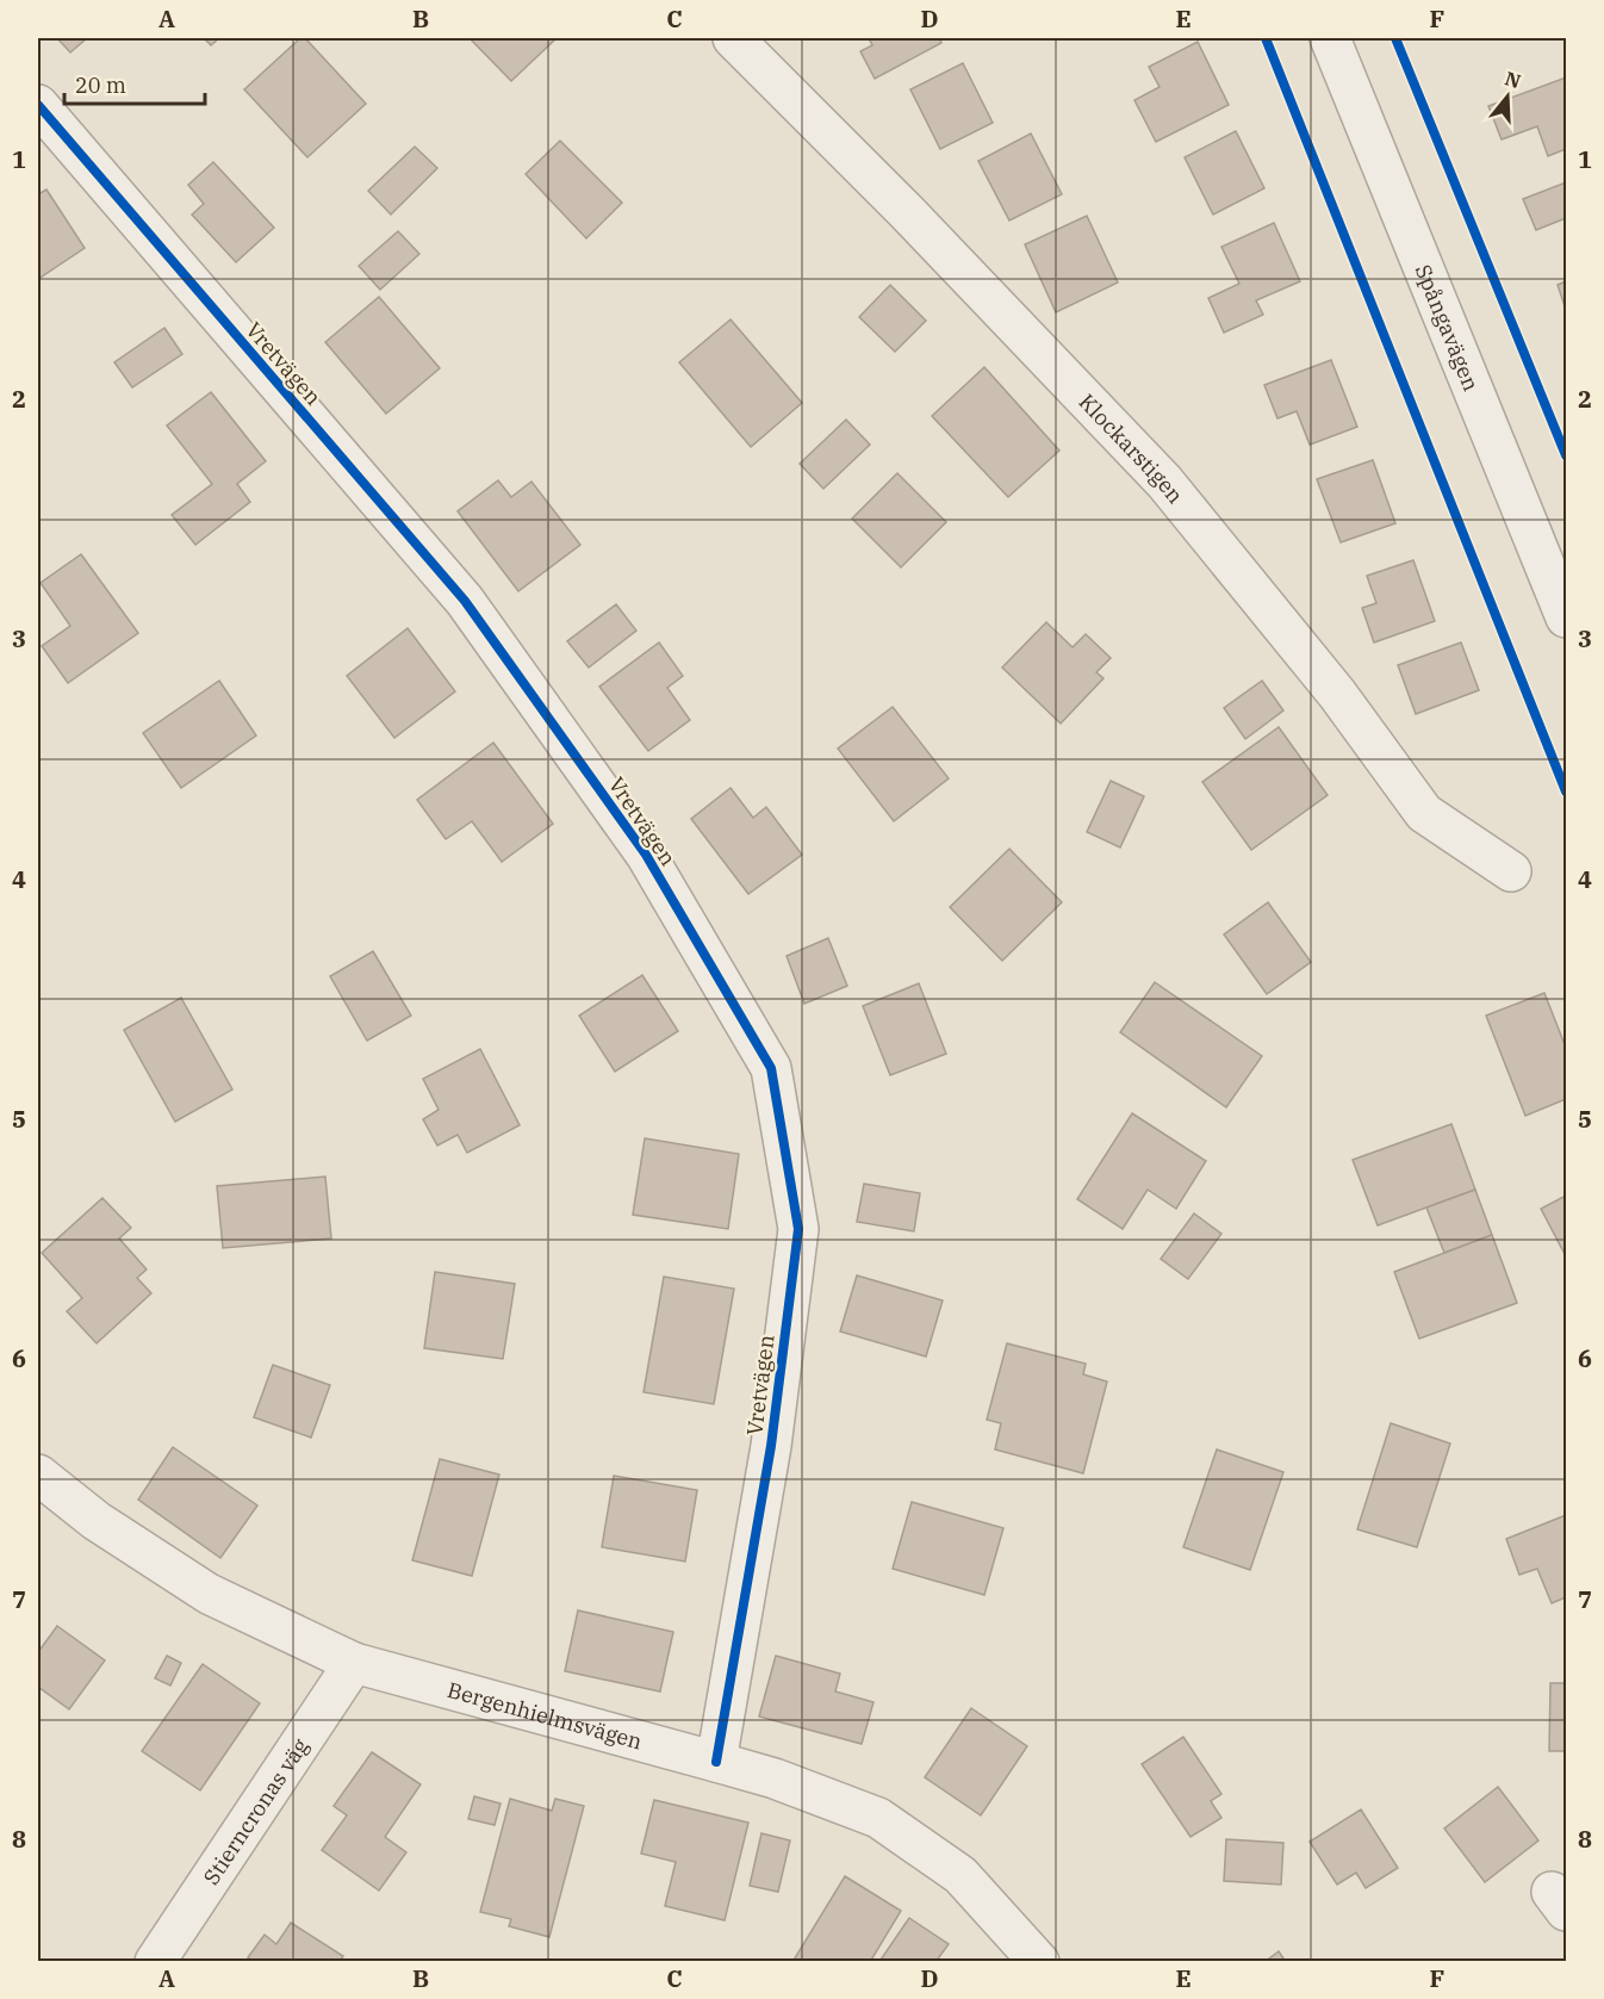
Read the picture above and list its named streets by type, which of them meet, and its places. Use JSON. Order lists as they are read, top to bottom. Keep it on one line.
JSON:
{"streets":{"street":["Spångavägen","Vretvägen","Klockarstigen","Bergenhielmsvägen","Stierncronas väg"]},"crossings":[["Vretvägen","Bergenhielmsvägen"],["Bergenhielmsvägen","Stierncronas väg"]],"scale_bar":"20 m","north":"top","grid":{"columns":["A","B","C","D","E","F"],"rows":["1","2","3","4","5","6","7","8"]}}
